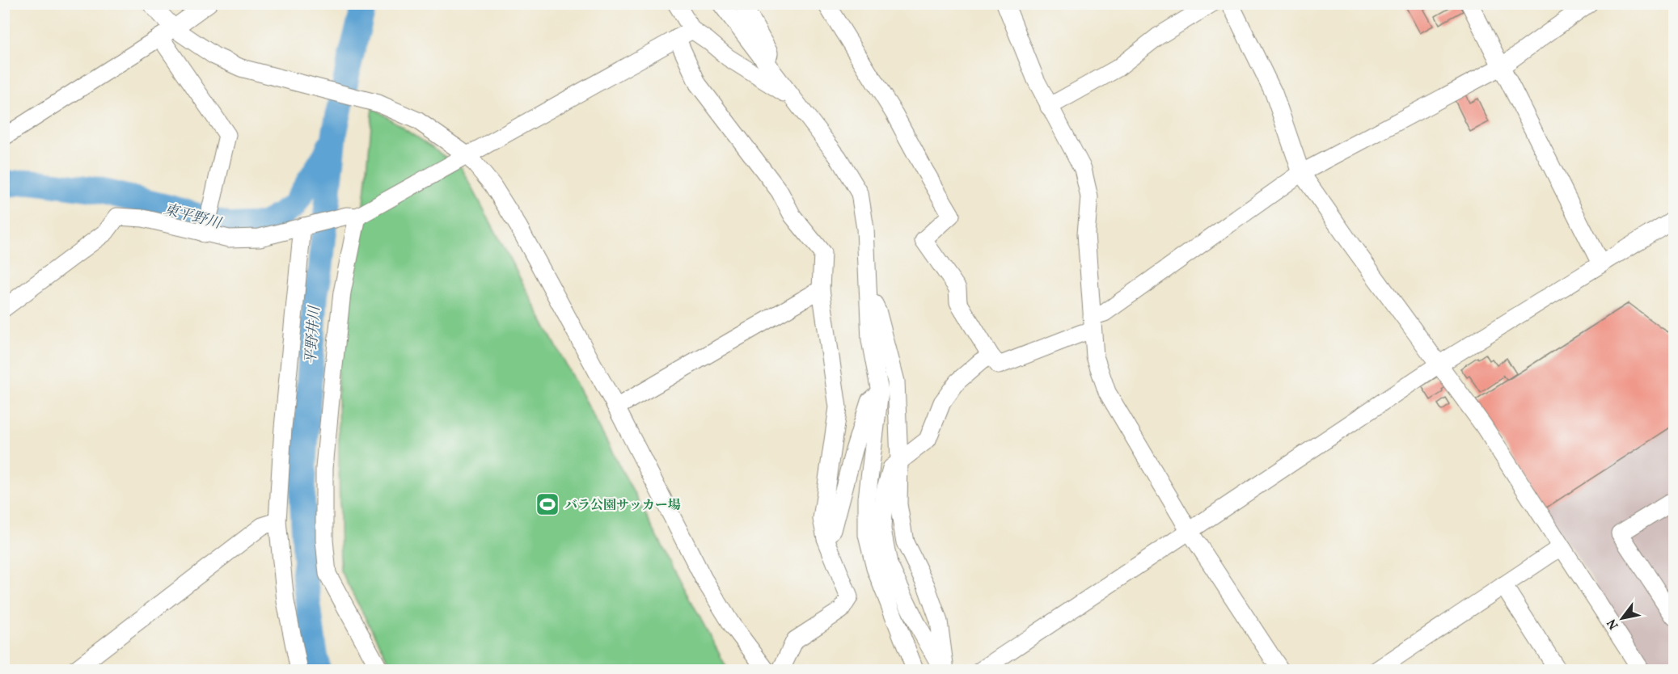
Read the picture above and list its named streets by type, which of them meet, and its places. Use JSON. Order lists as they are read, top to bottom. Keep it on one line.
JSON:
{"water":["東平野川","平野井川"],"places":{"sports":["バラ公園サッカー場"]},"north":"bottom left"}
